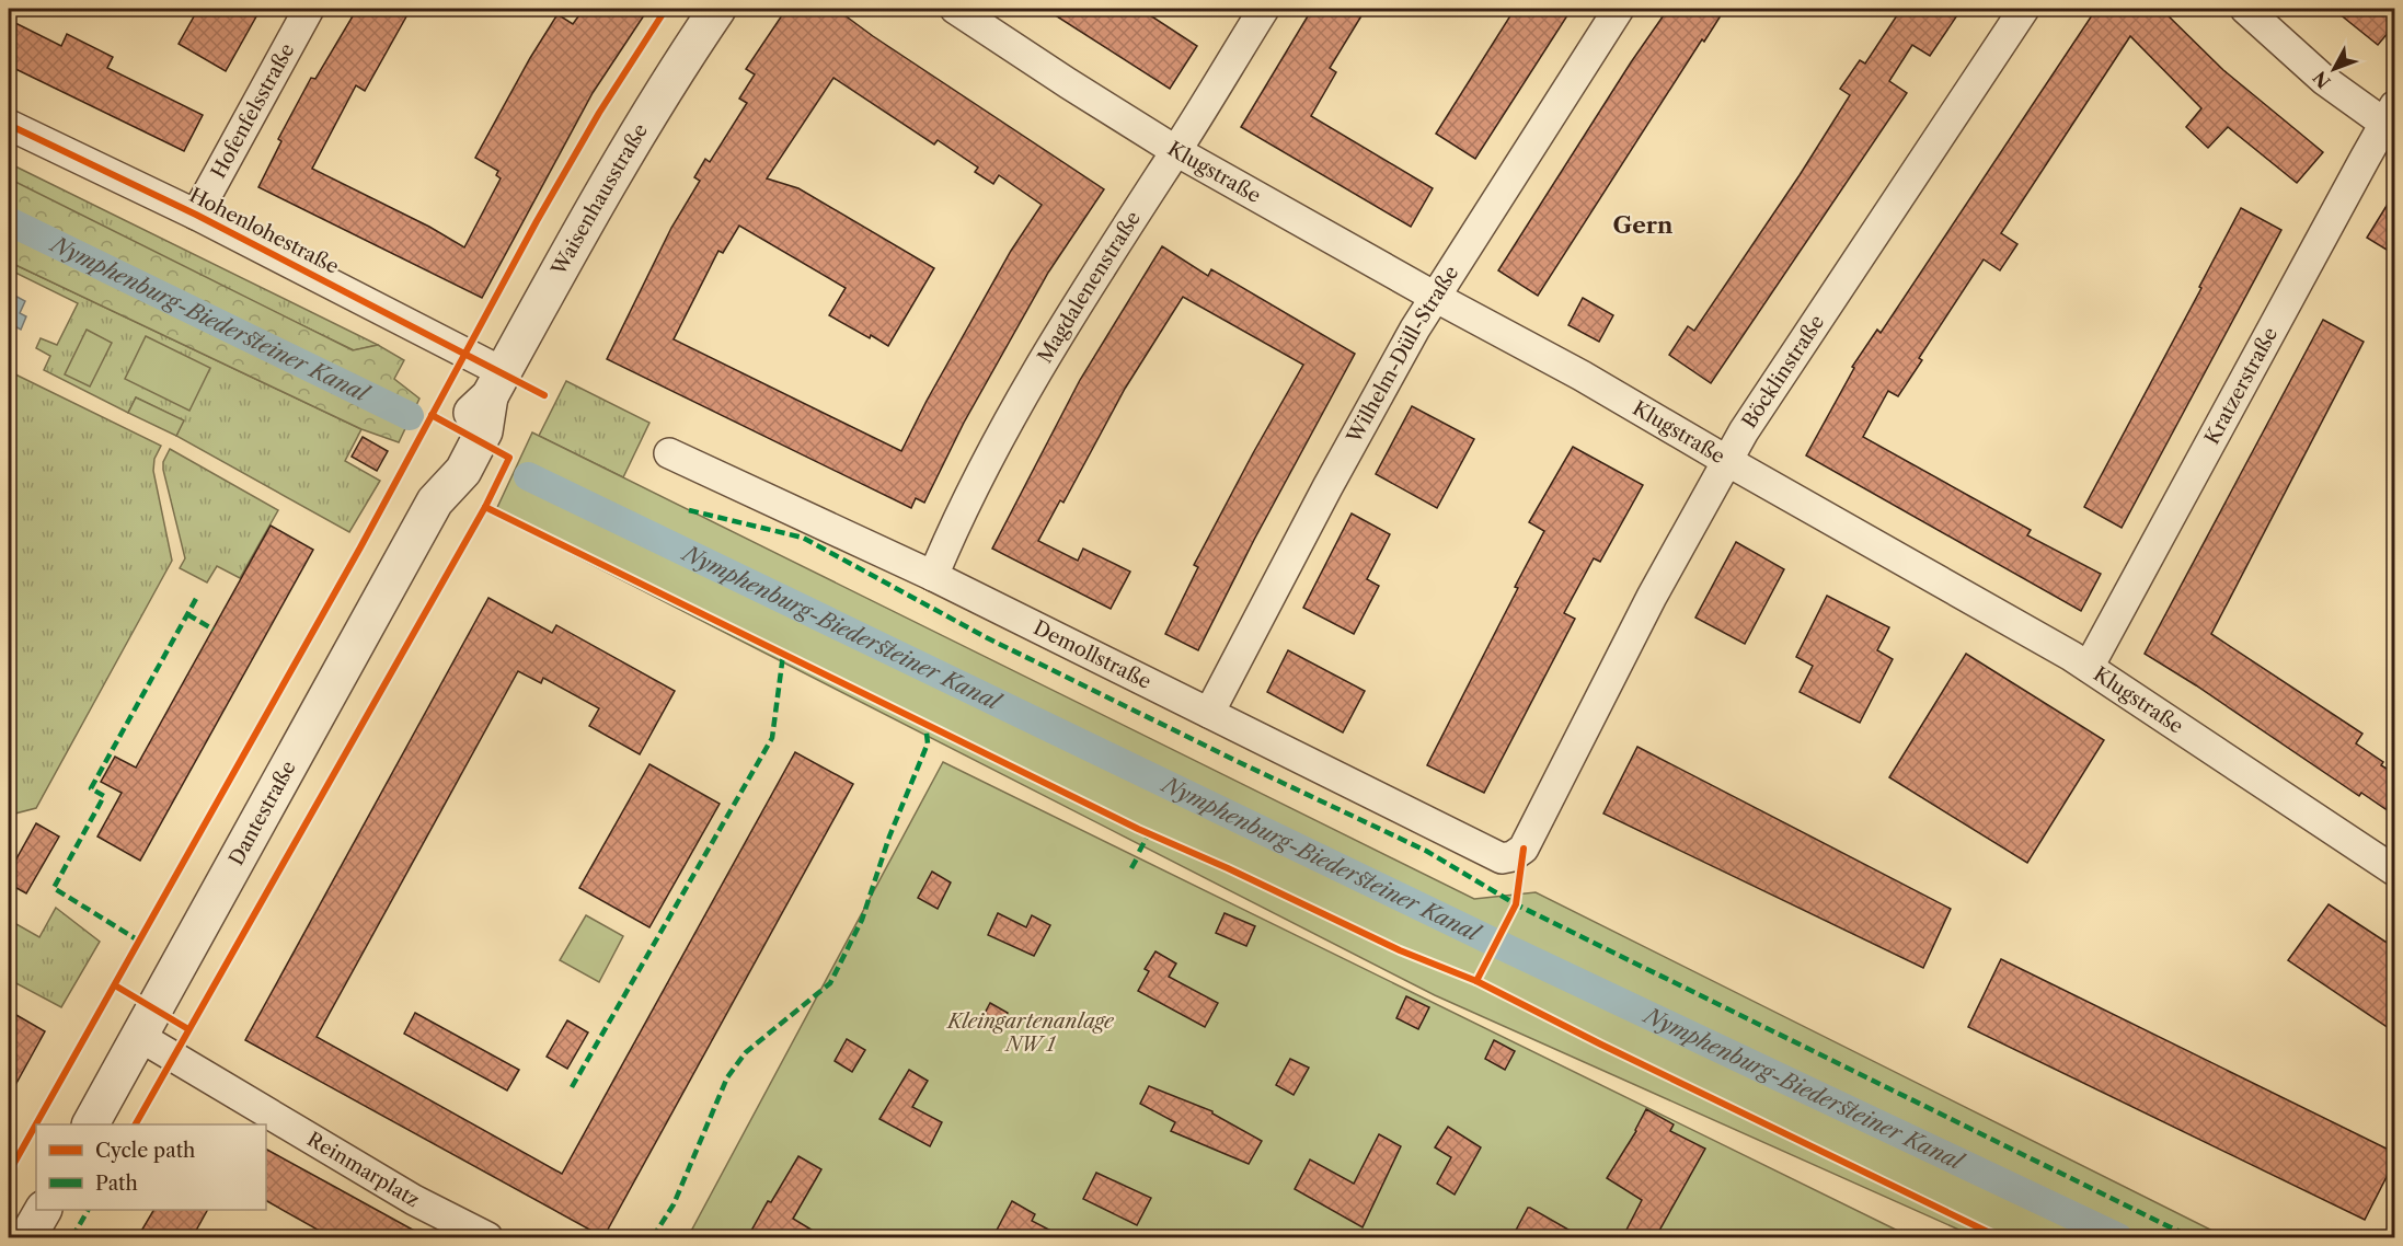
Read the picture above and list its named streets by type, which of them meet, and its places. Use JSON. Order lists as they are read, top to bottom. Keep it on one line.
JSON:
{"streets":{"street":["Hofenfelsstraße","Klugstraße","Waisenhausstraße","Hohenlohestraße","Magdalenenstraße","Wilhelm-Düll-Straße","Böcklinstraße","Kratzerstraße","Demollstraße","Dantestraße","Reinmarplatz"]},"crossings":[["Hofenfelsstraße","Hohenlohestraße"],["Klugstraße","Magdalenenstraße"],["Klugstraße","Wilhelm-Düll-Straße"],["Klugstraße","Böcklinstraße"],["Klugstraße","Kratzerstraße"],["Waisenhausstraße","Hohenlohestraße"],["Waisenhausstraße","Dantestraße"],["Hohenlohestraße","Dantestraße"],["Magdalenenstraße","Demollstraße"],["Wilhelm-Düll-Straße","Demollstraße"],["Böcklinstraße","Demollstraße"],["Dantestraße","Reinmarplatz"]],"districts":["Gern"],"water":["Nymphenburg-Biedersteiner Kanal"],"parks":["Kleingartenanlage NW 1"],"legend":["Cycle path","Path"],"north":"bottom left"}
